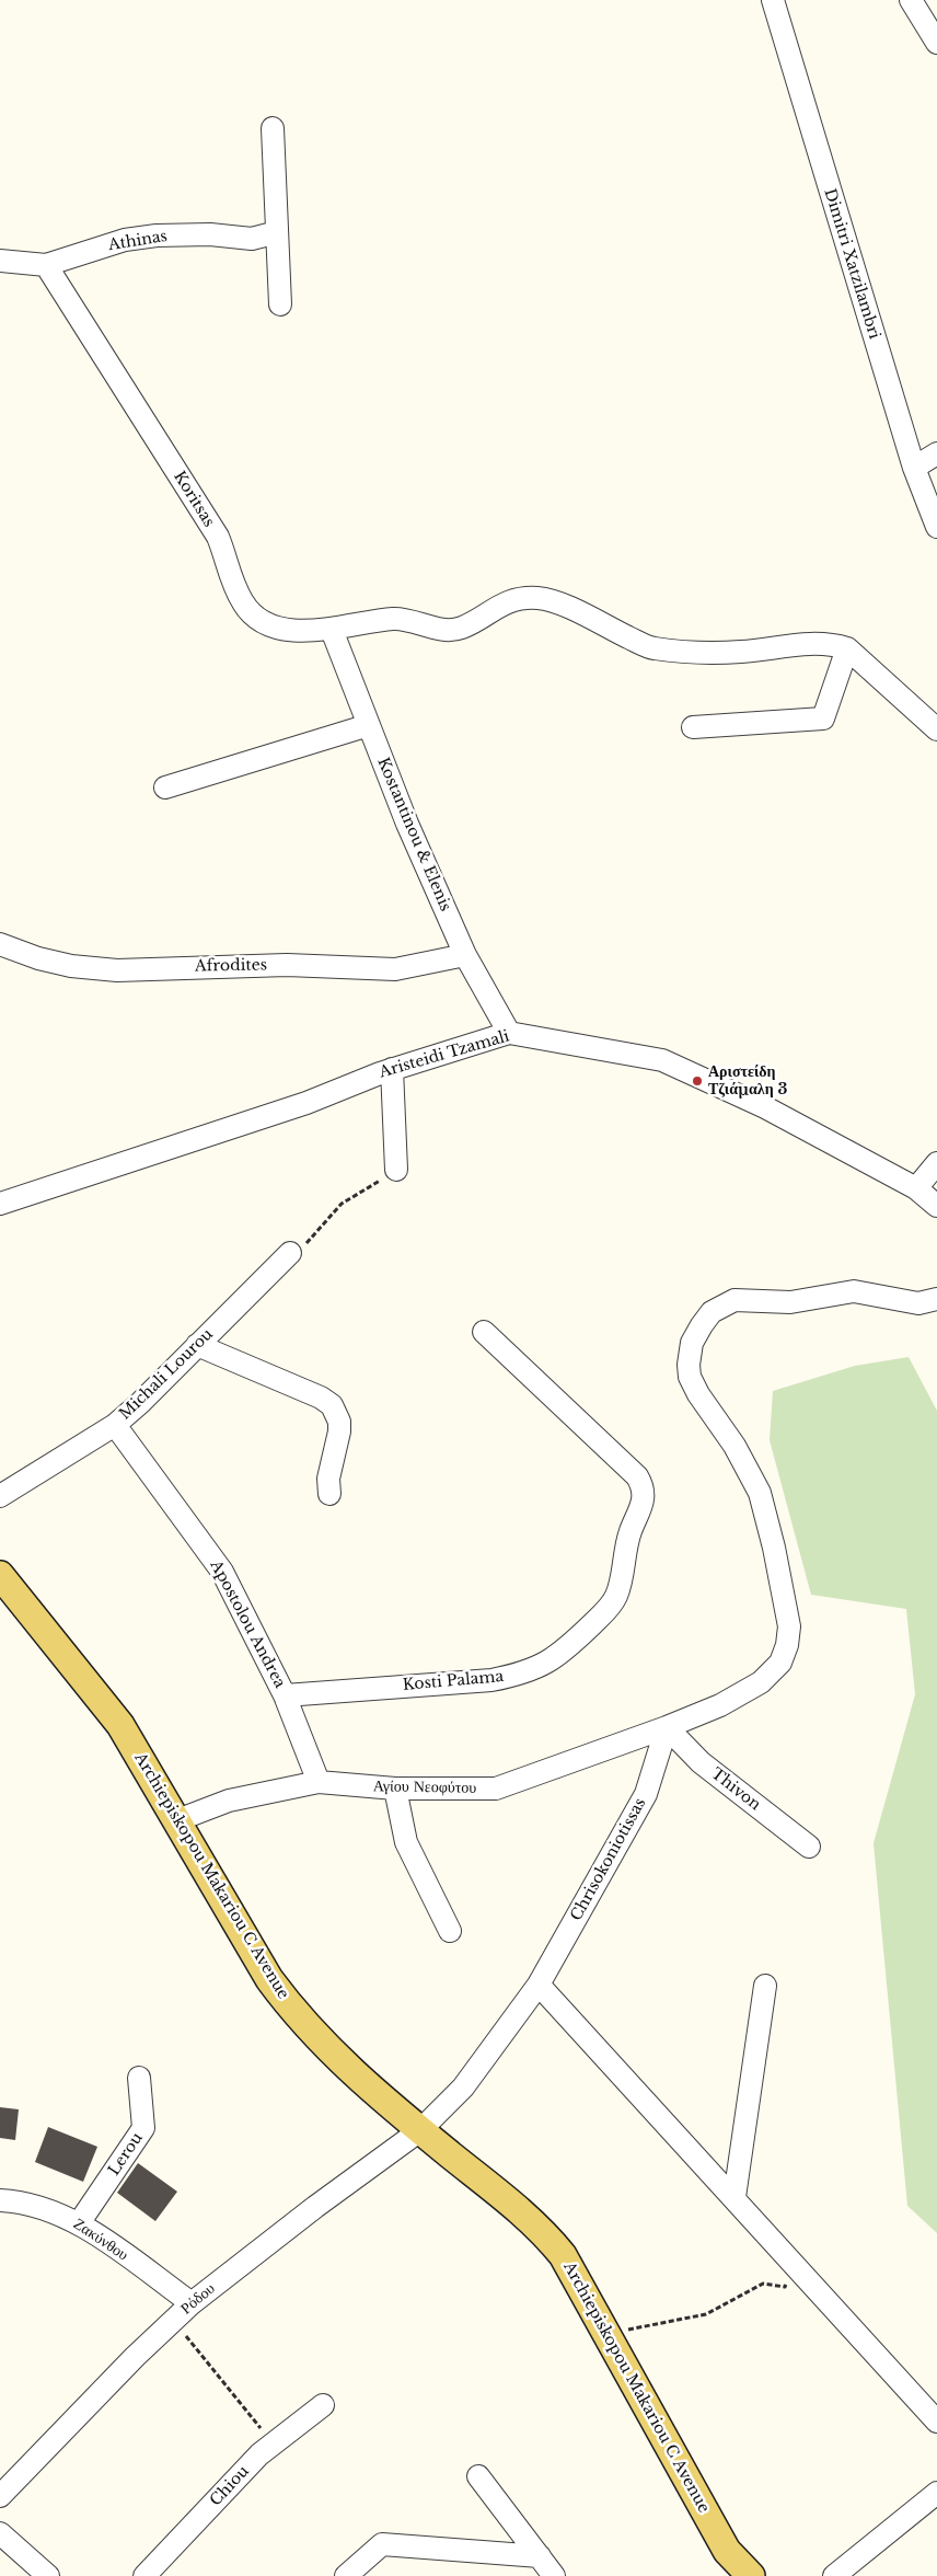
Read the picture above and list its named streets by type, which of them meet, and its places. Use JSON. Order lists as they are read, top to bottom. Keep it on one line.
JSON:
{"streets":{"main road":["Archiepiskopou Makariou C Avenue"],"street":["Athinas","Dimitri Xatzilambri","Koritsas","Kostantinou & Elenis","Afrodites","Aristeidi Tzamali","Michali Lourou","Apostolou Andrea","Kosti Palama","Αγίου Νεοφύτου","Thivon","Chrisokoniotissas","Lerou","Ζακύνθου","Ρόδου","Chiou"]},"crossings":[["Athinas","Koritsas"],["Koritsas","Kostantinou & Elenis"],["Kostantinou & Elenis","Afrodites"],["Kostantinou & Elenis","Aristeidi Tzamali"],["Michali Lourou","Apostolou Andrea"],["Apostolou Andrea","Kosti Palama"],["Apostolou Andrea","Αγίου Νεοφύτου"],["Αγίου Νεοφύτου","Thivon"],["Αγίου Νεοφύτου","Chrisokoniotissas"],["Αγίου Νεοφύτου","Archiepiskopou Makariou C Avenue"],["Thivon","Chrisokoniotissas"],["Chrisokoniotissas","Archiepiskopou Makariou C Avenue"],["Chrisokoniotissas","Ρόδου"],["Archiepiskopou Makariou C Avenue","Ρόδου"],["Lerou","Ζακύνθου"],["Ζακύνθου","Ρόδου"]],"places":["Αριστείδη Τζιάμαλη 3"]}
